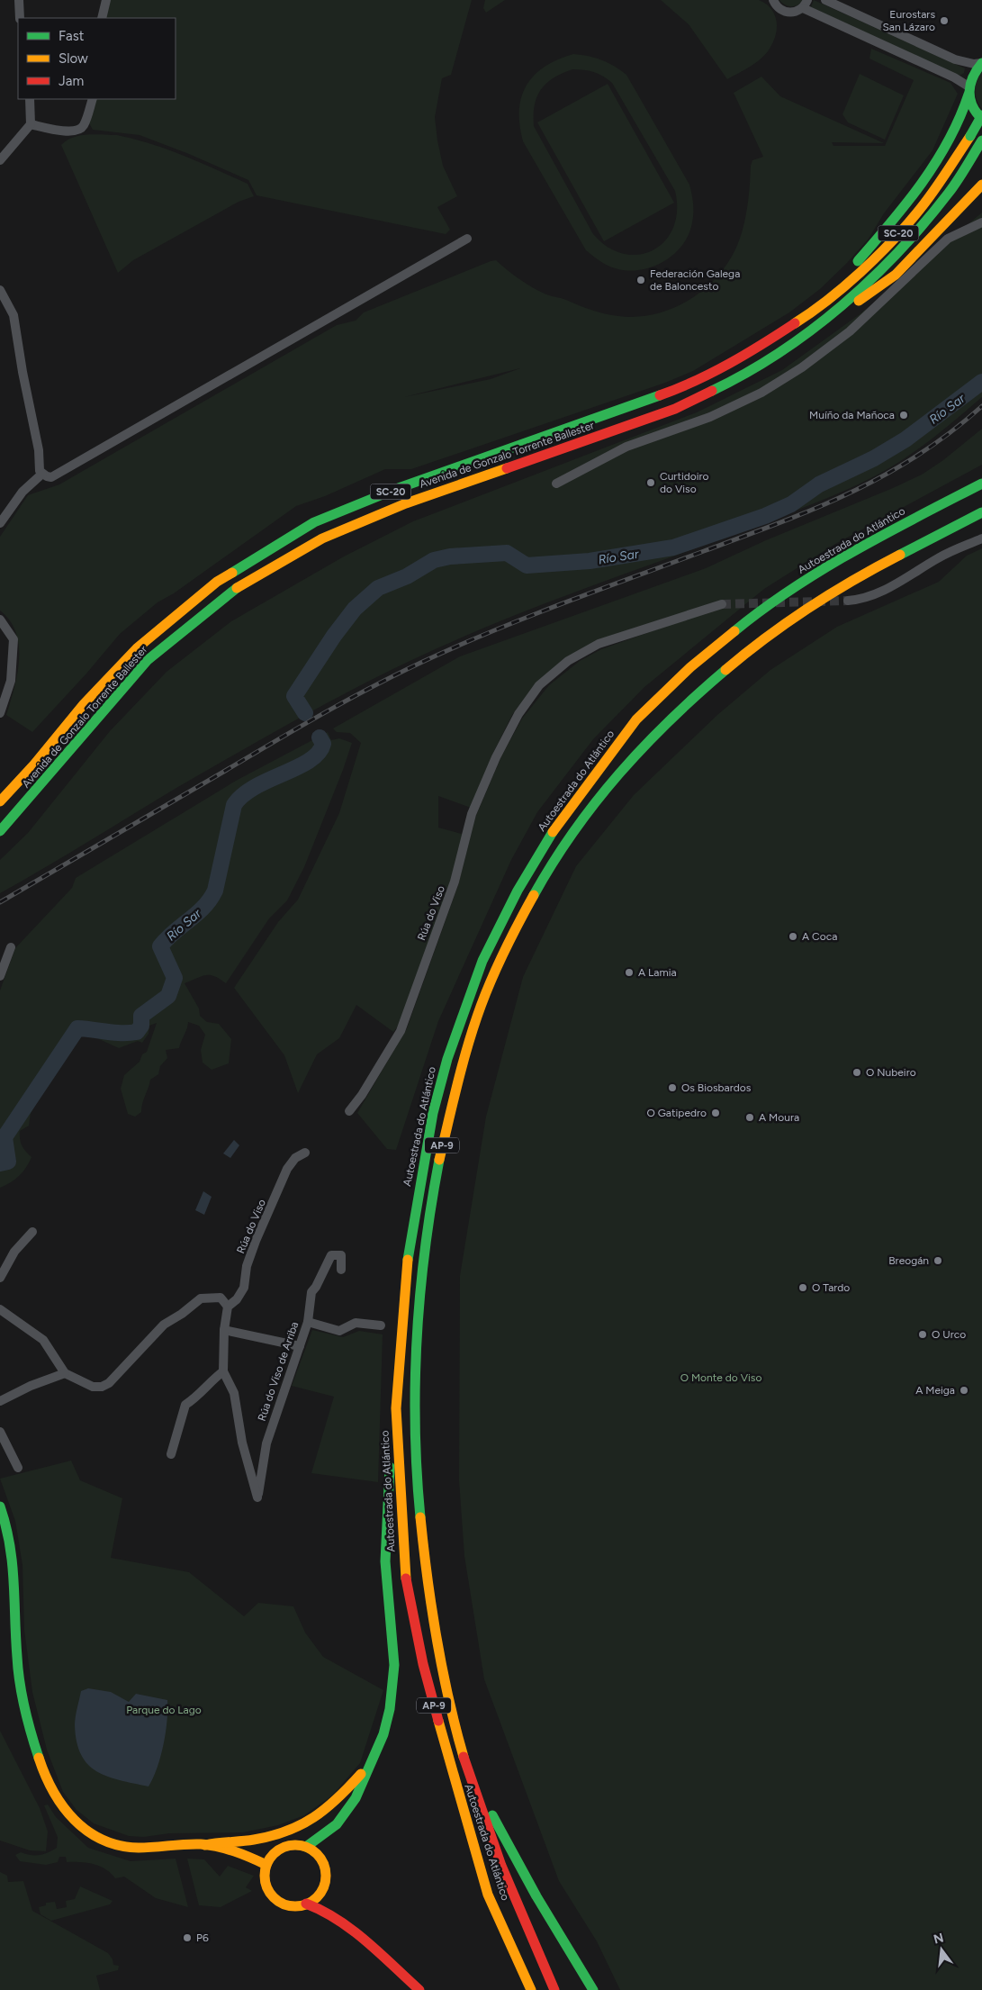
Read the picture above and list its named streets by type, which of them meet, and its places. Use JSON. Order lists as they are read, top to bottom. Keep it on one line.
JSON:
{"streets":{"main road":["SC-20","Avenida de Gonzalo Torrente Ballester","Autoestrada do Atlántico","AP-9"],"street":["Rúa do Viso","Rúa do Viso de Arriba"]},"water":["Río Sar"],"parks":["O Monte do Viso","Parque do Lago"],"places":["Eurostars San Lázaro","Federación Galega de Baloncesto","Muíño da Mañoca","Curtidoiro do Viso","A Coca","A Lamia","O Nubeiro","Os Biosbardos","O Gatipedro","A Moura","Breogán","O Tardo","O Urco","A Meiga","P6"],"legend":["Fast","Slow","Jam"],"north":"top"}
